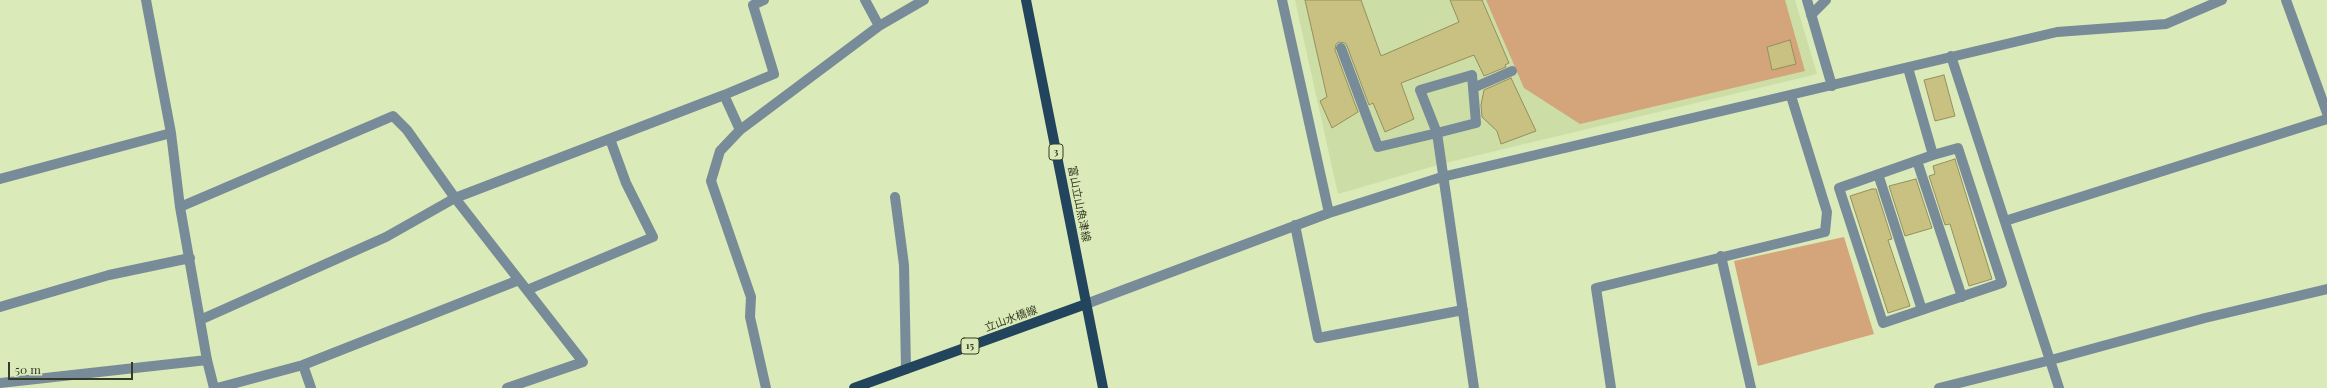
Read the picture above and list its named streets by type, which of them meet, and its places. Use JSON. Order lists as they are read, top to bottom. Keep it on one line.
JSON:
{"streets":{"main road":["3","富山立山魚津線","立山水橋線","15"]},"crossings":[["富山立山魚津線","立山水橋線"]],"scale_bar":"50 m"}
